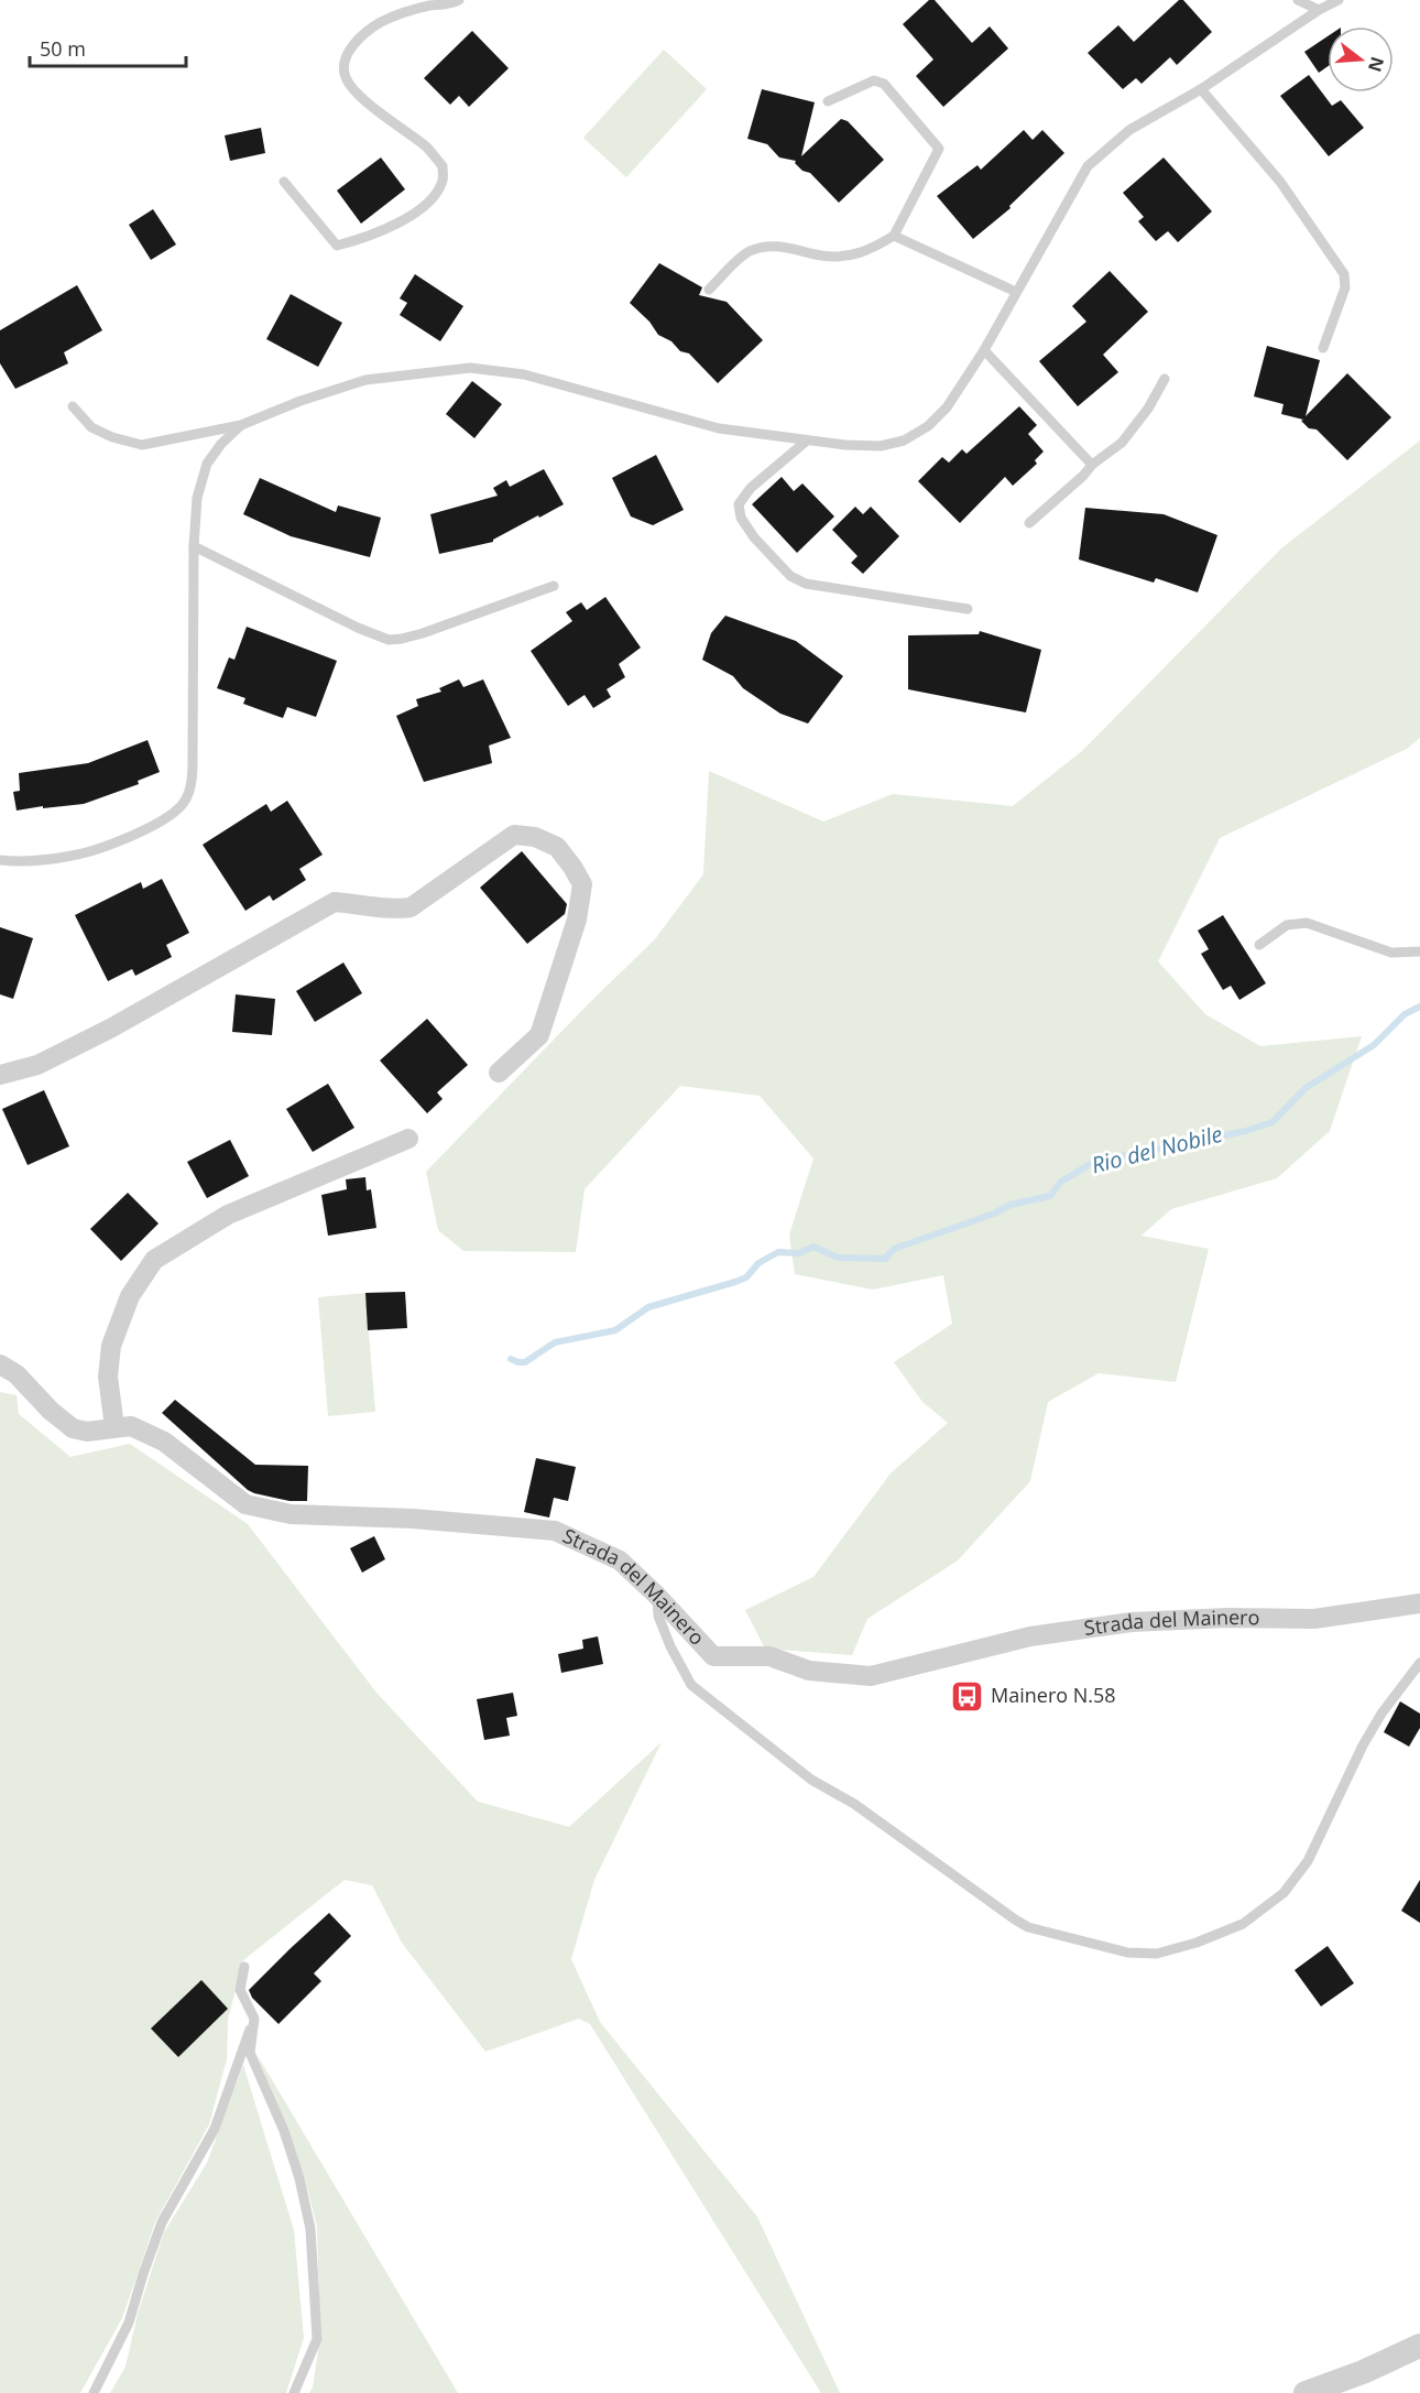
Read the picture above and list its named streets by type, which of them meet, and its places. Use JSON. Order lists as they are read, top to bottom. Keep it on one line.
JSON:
{"streets":{"street":["Strada del Mainero"]},"water":["Rio del Nobile"],"places":{"bus stop":["Mainero N.58"]},"scale_bar":"50 m","north":"right"}
